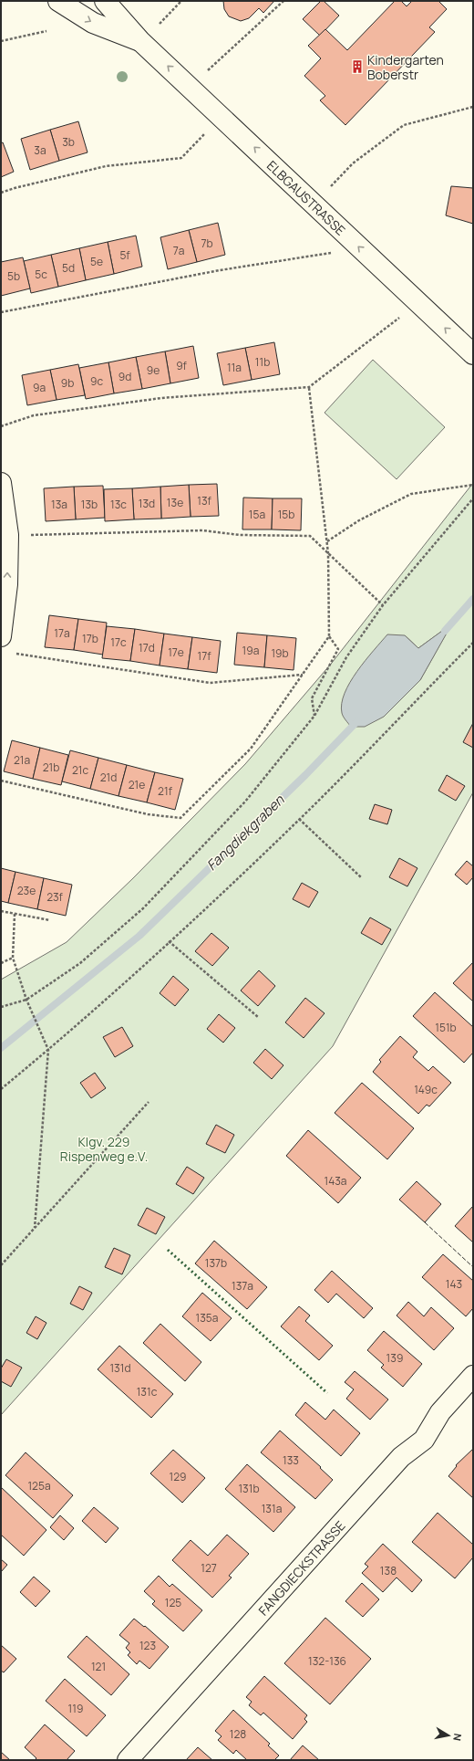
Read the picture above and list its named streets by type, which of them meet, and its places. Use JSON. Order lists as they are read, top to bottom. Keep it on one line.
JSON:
{"streets":{"street":["ELBGAUSTRASSE","FANGDIECKSTRASSE"]},"water":["Fangdiekgraben"],"parks":["Klgv. 229 Rispenweg e.V."],"places":{"building":["Kindergarten Boberstr"]},"house_numbers":["3b","3a","7b","7a","5f","5e","5d","5c","5b","11b","9f","11a","9e","9d","9c","9b","9a","13f","13e","13d","13a","13b","13c","15a","15b","17a","17b","17c","17d","19a","17e","19b","17f","21a","21b","21c","21d","21e","21f","23e","23f","151b","149c","143a","137b","143","137a","135a","139","131d","131c","133","129","125a","131b","131a","127","138","125","123","132-136","121","119","128"],"north":"right"}
